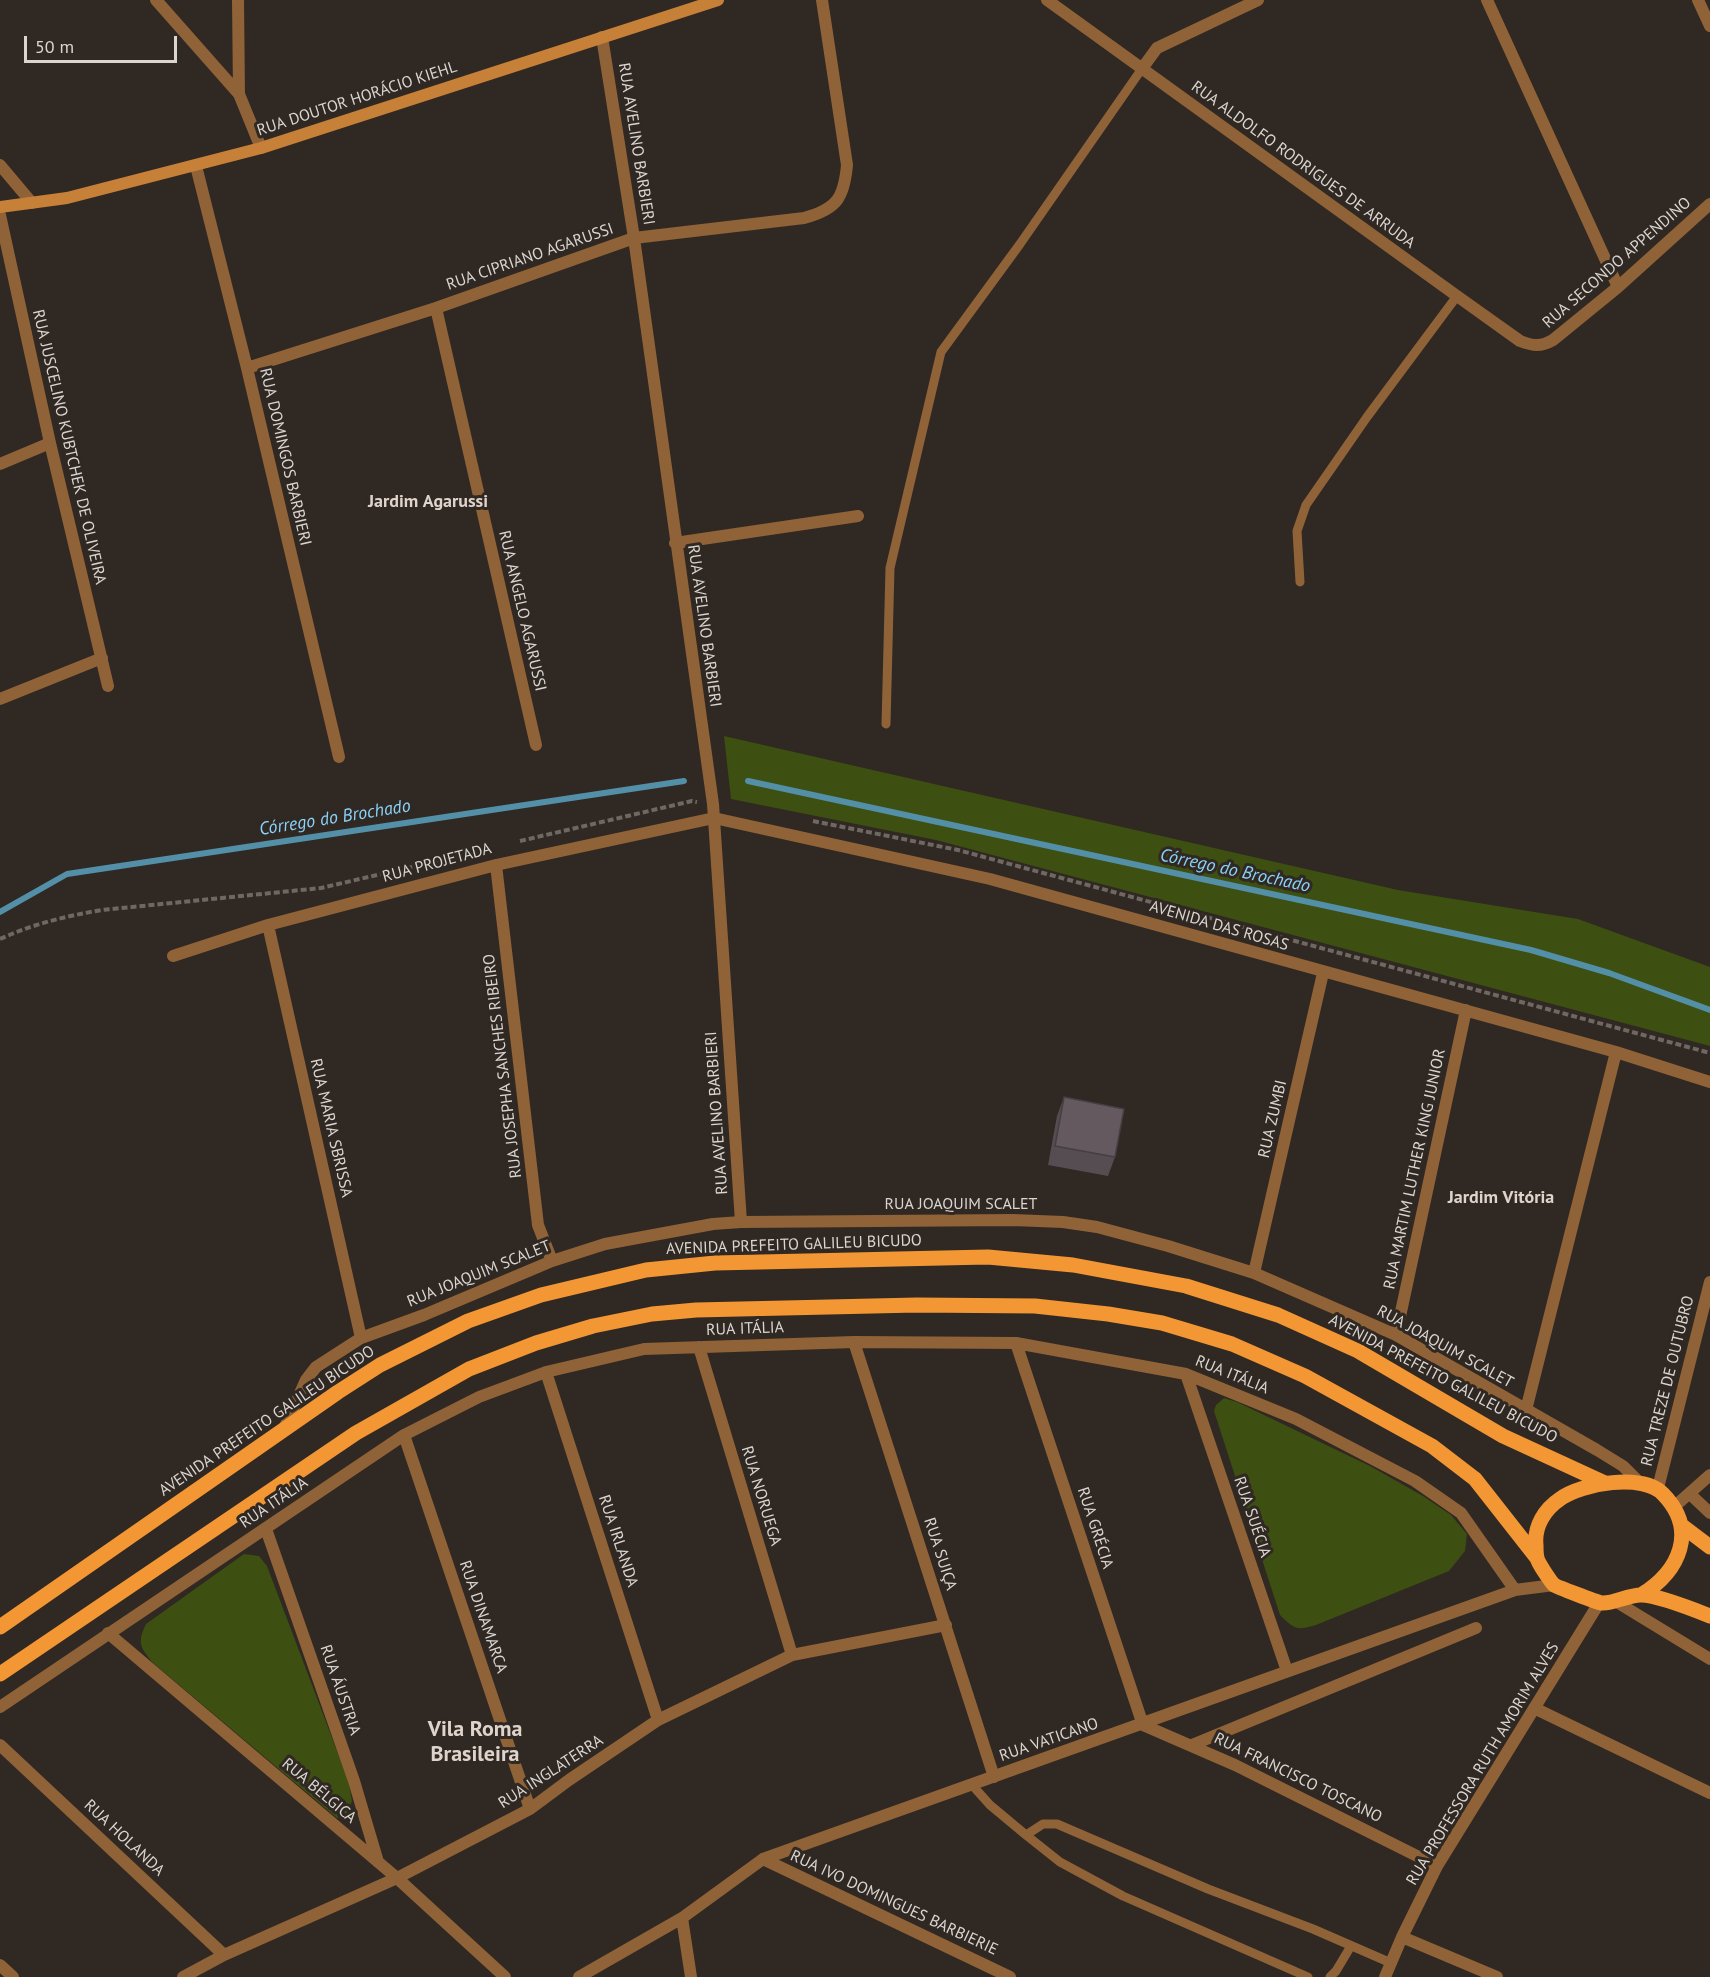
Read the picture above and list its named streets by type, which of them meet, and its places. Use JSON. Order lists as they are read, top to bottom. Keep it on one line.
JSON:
{"streets":{"main road":["AVENIDA PREFEITO GALILEU BICUDO"],"street":["RUA DOUTOR HORÁCIO KIEHL","RUA AVELINO BARBIERI","RUA ALDOLFO RODRIGUES DE ARRUDA","RUA CIPRIANO AGARUSSI","RUA SECONDO APPENDINO","RUA JUSCELINO KUBTCHEK DE OLIVEIRA","RUA DOMINGOS BARBIERI","RUA ANGELO AGARUSSI","RUA PROJETADA","AVENIDA DAS ROSAS","RUA JOSEPHA SANCHES RIBEIRO","RUA ZUMBI","RUA MARIA SBRISSA","RUA MARTIM LUTHER KING JUNIOR","RUA JOAQUIM SCALET","RUA ITÁLIA","RUA TREZE DE OUTUBRO","RUA NORUEGA","RUA SUÉCIA","RUA GRÉCIA","RUA IRLANDA","RUA SUIÇA","RUA DINAMARCA","RUA ÁUSTRIA","RUA VATICANO","RUA PROFESSORA RUTH AMORIM ALVES","RUA INGLATERRA","RUA FRANCISCO TOSCANO","RUA BÉLGICA","RUA HOLANDA","RUA IVO DOMINGUES BARBIERIE"]},"crossings":[["RUA DOUTOR HORÁCIO KIEHL","RUA AVELINO BARBIERI"],["RUA DOUTOR HORÁCIO KIEHL","RUA DOMINGOS BARBIERI"],["RUA AVELINO BARBIERI","RUA CIPRIANO AGARUSSI"],["RUA AVELINO BARBIERI","RUA PROJETADA"],["RUA AVELINO BARBIERI","AVENIDA DAS ROSAS"],["RUA AVELINO BARBIERI","RUA JOAQUIM SCALET"],["RUA ALDOLFO RODRIGUES DE ARRUDA","RUA SECONDO APPENDINO"],["RUA CIPRIANO AGARUSSI","RUA DOMINGOS BARBIERI"],["RUA CIPRIANO AGARUSSI","RUA ANGELO AGARUSSI"],["RUA PROJETADA","AVENIDA DAS ROSAS"],["RUA PROJETADA","RUA JOSEPHA SANCHES RIBEIRO"],["RUA PROJETADA","RUA MARIA SBRISSA"],["AVENIDA DAS ROSAS","RUA ZUMBI"],["AVENIDA DAS ROSAS","RUA MARTIM LUTHER KING JUNIOR"],["RUA JOSEPHA SANCHES RIBEIRO","RUA JOAQUIM SCALET"],["RUA ZUMBI","RUA JOAQUIM SCALET"],["RUA MARIA SBRISSA","RUA JOAQUIM SCALET"],["RUA MARTIM LUTHER KING JUNIOR","RUA JOAQUIM SCALET"],["RUA JOAQUIM SCALET","AVENIDA PREFEITO GALILEU BICUDO"],["RUA JOAQUIM SCALET","RUA TREZE DE OUTUBRO"],["RUA JOAQUIM SCALET","RUA VATICANO"],["RUA JOAQUIM SCALET","RUA PROFESSORA RUTH AMORIM ALVES"],["AVENIDA PREFEITO GALILEU BICUDO","RUA TREZE DE OUTUBRO"],["AVENIDA PREFEITO GALILEU BICUDO","RUA VATICANO"],["AVENIDA PREFEITO GALILEU BICUDO","RUA PROFESSORA RUTH AMORIM ALVES"],["RUA ITÁLIA","RUA NORUEGA"],["RUA ITÁLIA","RUA SUÉCIA"],["RUA ITÁLIA","RUA GRÉCIA"],["RUA ITÁLIA","RUA IRLANDA"],["RUA ITÁLIA","RUA SUIÇA"],["RUA ITÁLIA","RUA DINAMARCA"],["RUA ITÁLIA","RUA ÁUSTRIA"],["RUA ITÁLIA","RUA VATICANO"],["RUA ITÁLIA","RUA BÉLGICA"],["RUA TREZE DE OUTUBRO","RUA VATICANO"],["RUA TREZE DE OUTUBRO","RUA PROFESSORA RUTH AMORIM ALVES"],["RUA NORUEGA","RUA INGLATERRA"],["RUA SUÉCIA","RUA VATICANO"],["RUA GRÉCIA","RUA VATICANO"],["RUA GRÉCIA","RUA FRANCISCO TOSCANO"],["RUA IRLANDA","RUA INGLATERRA"],["RUA SUIÇA","RUA VATICANO"],["RUA SUIÇA","RUA INGLATERRA"],["RUA DINAMARCA","RUA INGLATERRA"],["RUA ÁUSTRIA","RUA BÉLGICA"],["RUA VATICANO","RUA PROFESSORA RUTH AMORIM ALVES"],["RUA VATICANO","RUA FRANCISCO TOSCANO"],["RUA VATICANO","RUA IVO DOMINGUES BARBIERIE"],["RUA PROFESSORA RUTH AMORIM ALVES","RUA FRANCISCO TOSCANO"],["RUA INGLATERRA","RUA BÉLGICA"],["RUA INGLATERRA","RUA HOLANDA"]],"districts":["Jardim Agarussi","Jardim Vitória","Vila Roma Brasileira"],"water":["Córrego do Brochado"],"scale_bar":"50 m"}
